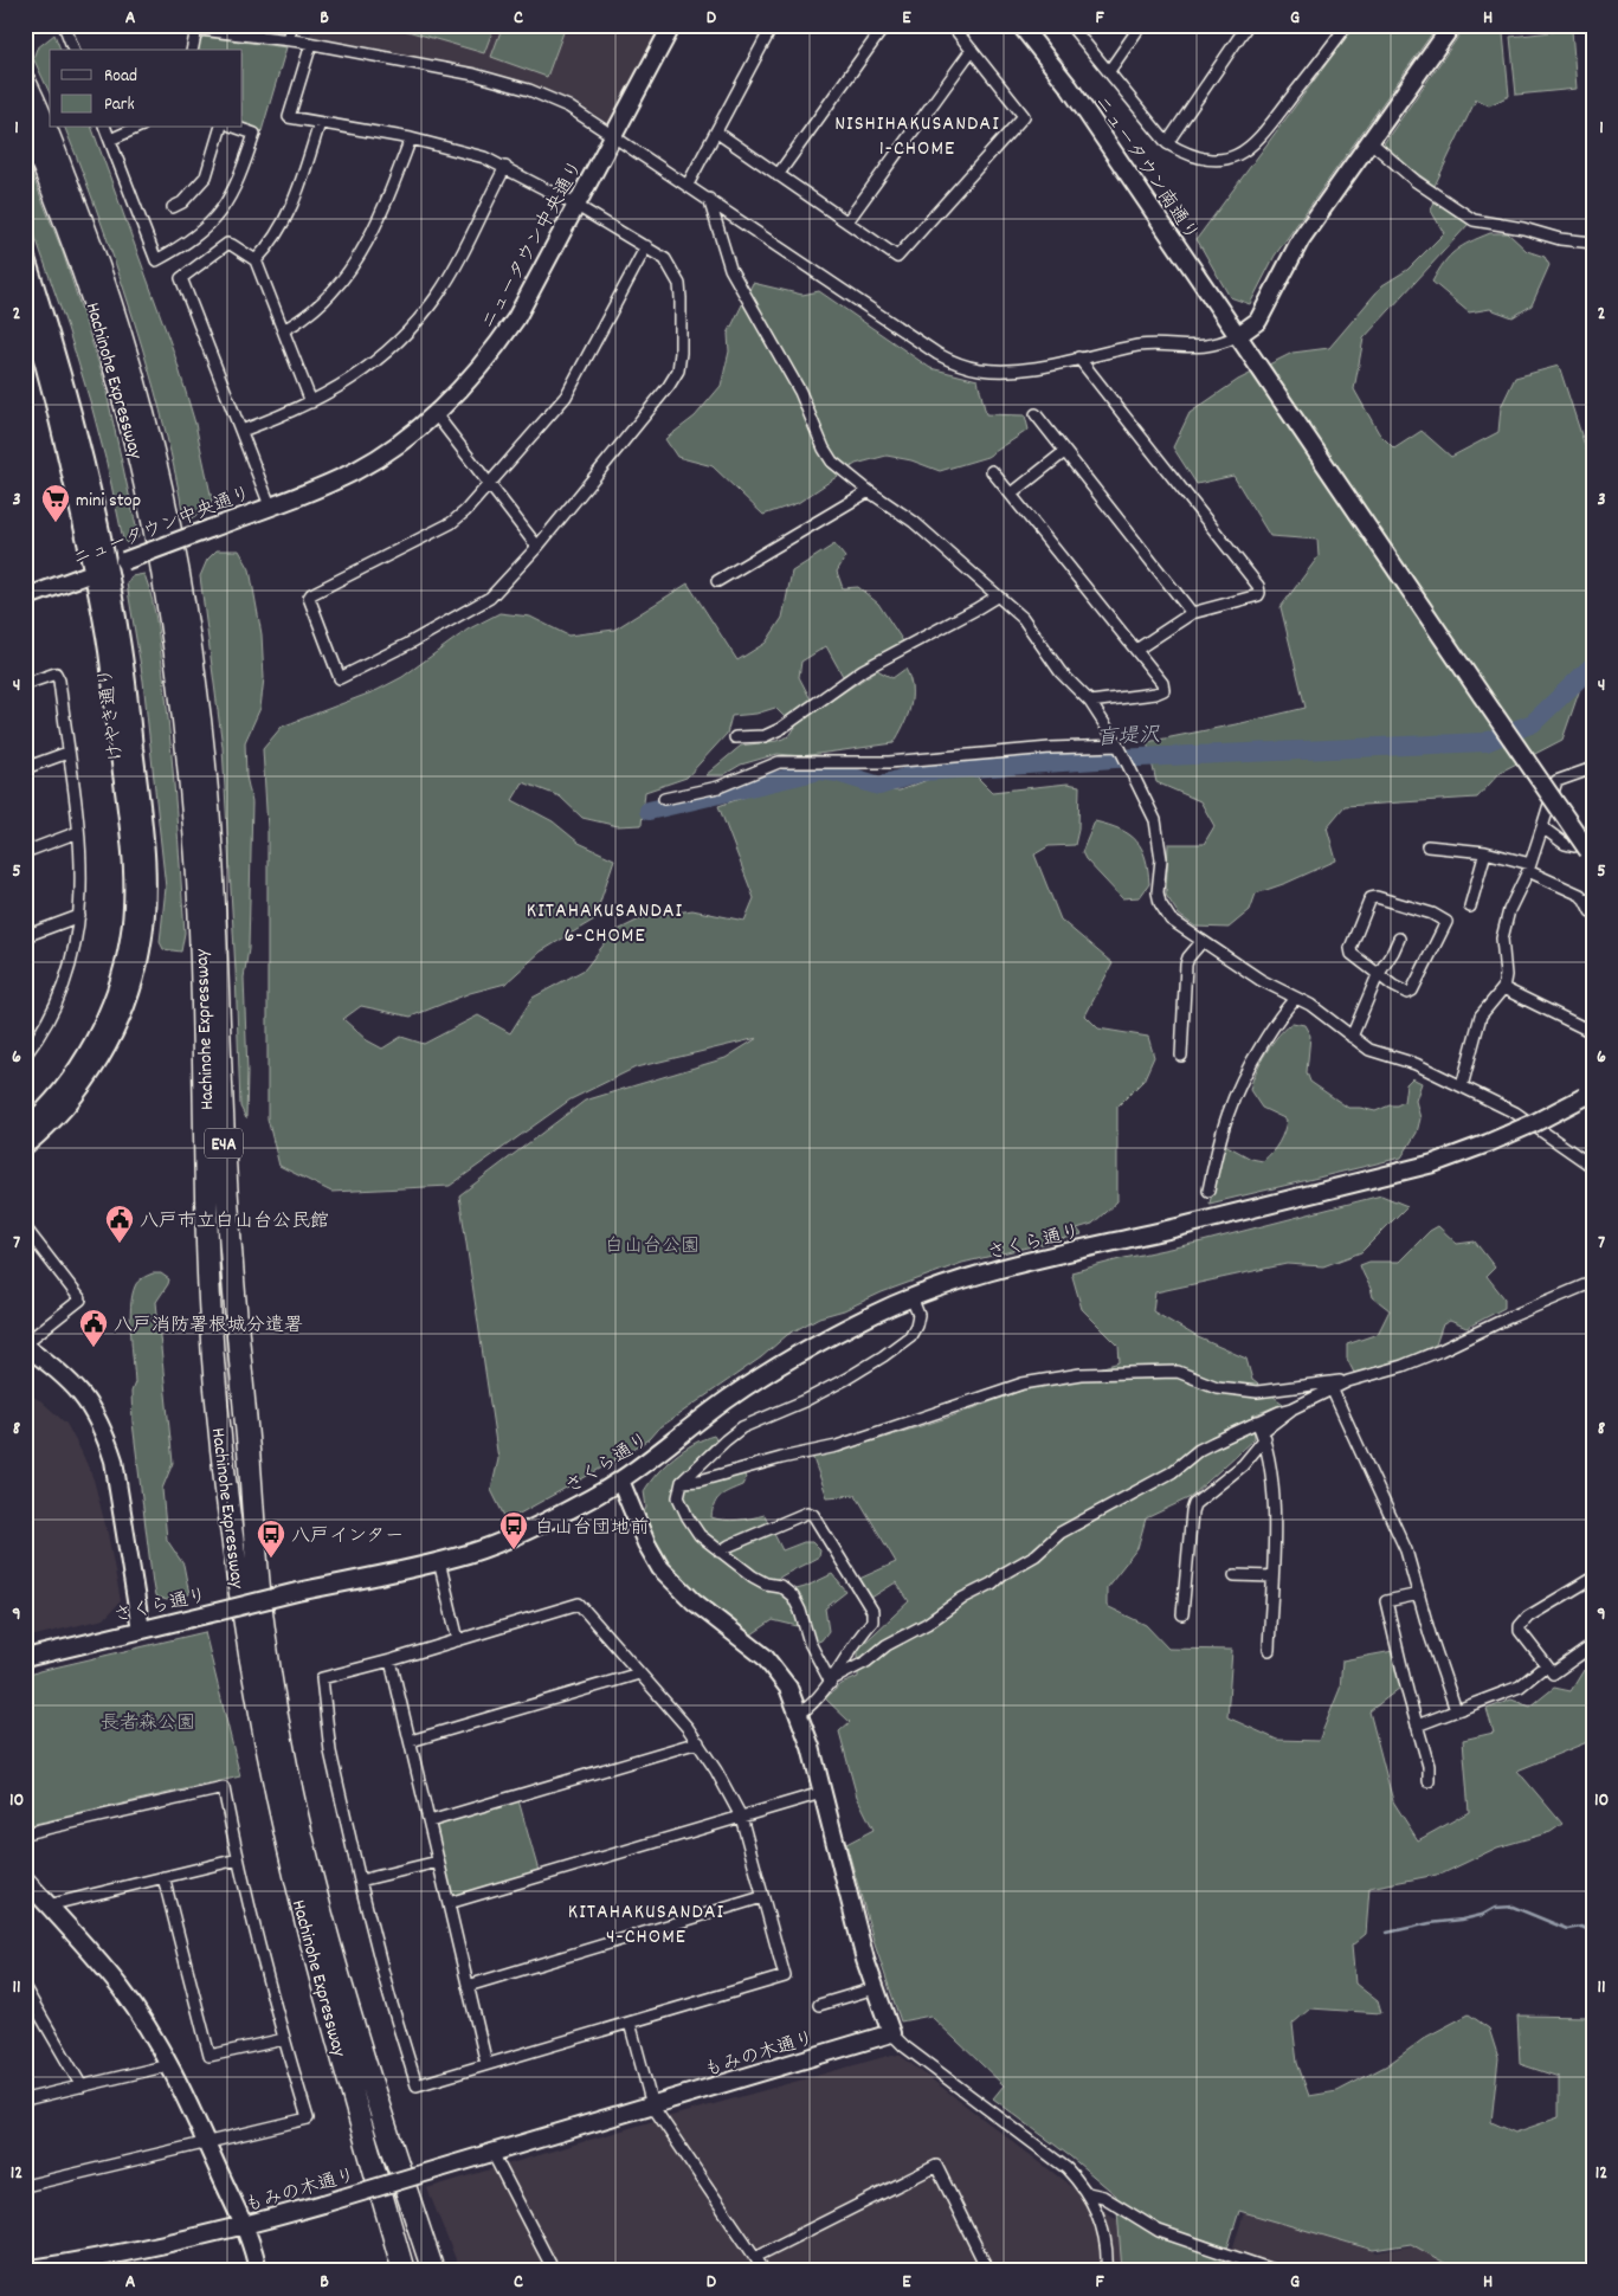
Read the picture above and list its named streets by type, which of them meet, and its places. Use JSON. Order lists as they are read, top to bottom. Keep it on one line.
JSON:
{"streets":{"highway":["Hachinohe Expressway","E4A"],"street":["ニュータウン南通り","ニュータウン中央通り","けやき通り","さくら通り","もみの木通り"]},"crossings":[["ニュータウン中央通り","けやき通り"]],"districts":["NISHIHAKUSANDAI 1-CHOME","KITAHAKUSANDAI 6-CHOME","KITAHAKUSANDAI 4-CHOME"],"water":["盲堤沢"],"parks":["白山台公園","長者森公園"],"places":{"supermarket":["mini stop"],"public building":["八戸市立白山台公民館","八戸消防署根城分遣署"],"bus stop":["白山台団地前","八戸インター"]},"legend":["Road","Park"],"grid":{"columns":["A","B","C","D","E","F","G","H"],"rows":["1","2","3","4","5","6","7","8","9","10","11","12"]}}
